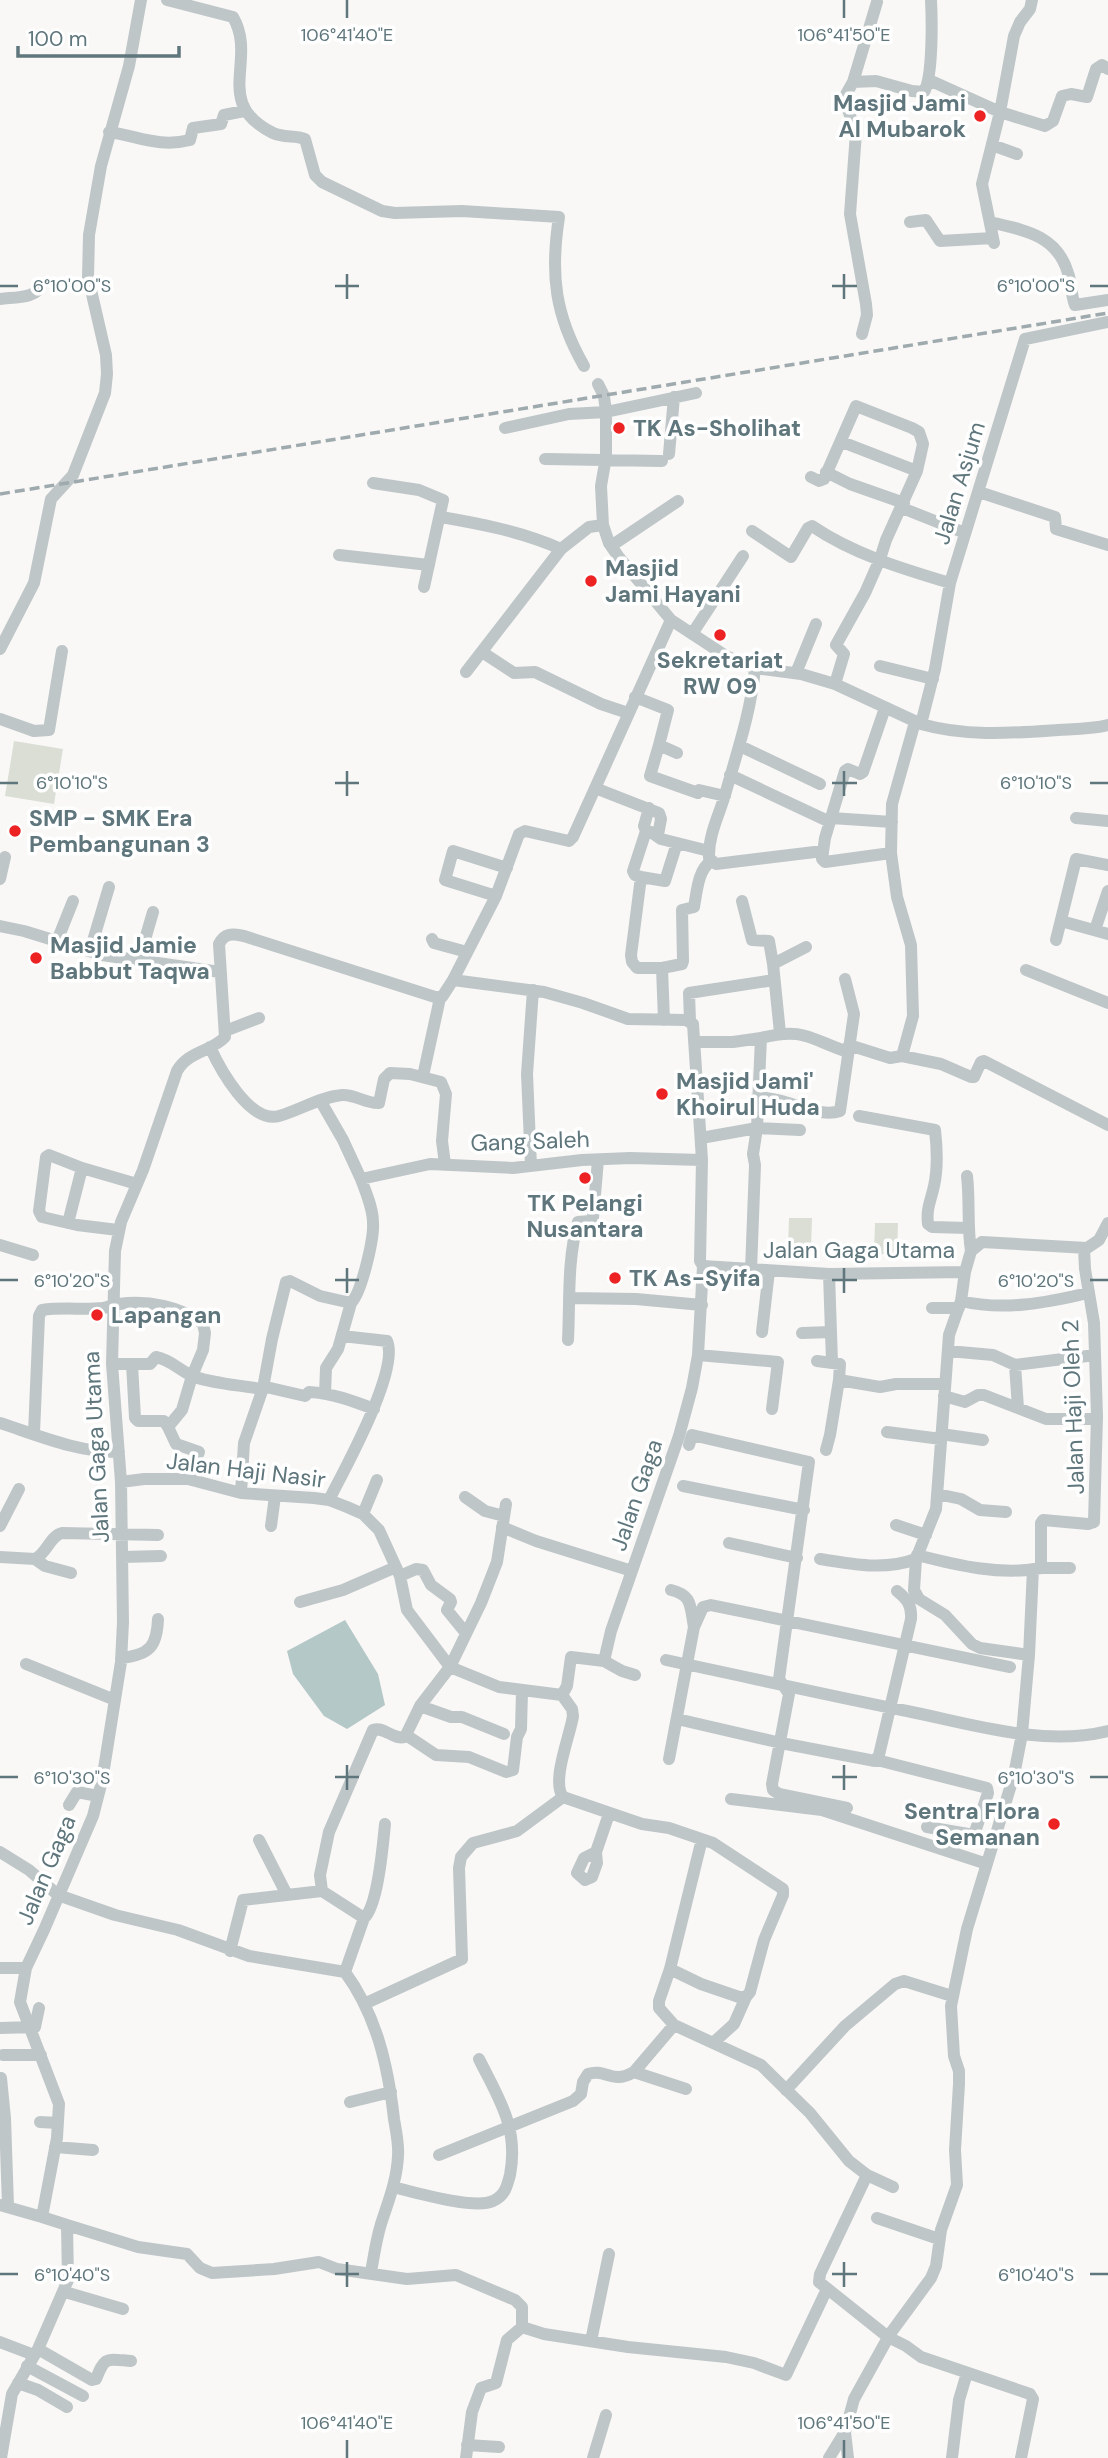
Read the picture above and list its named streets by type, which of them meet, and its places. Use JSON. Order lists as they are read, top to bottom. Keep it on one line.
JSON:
{"streets":{"street":["Jalan Asjum","Gang Saleh","Jalan Gaga Utama","Jalan Haji Oleh 2","Jalan Haji Nasir","Jalan Gaga"]},"crossings":[["Gang Saleh","Jalan Gaga"],["Jalan Gaga Utama","Jalan Haji Oleh 2"],["Jalan Gaga Utama","Jalan Haji Nasir"],["Jalan Gaga Utama","Jalan Gaga"]],"places":["Masjid Jami Al Mubarok","TK As-Sholihat","Masjid Jami Hayani","Sekretariat RW 09","SMP - SMK Era Pembangunan 3","Masjid Jamie Babbut Taqwa","Masjid Jami' Khoirul Huda","TK Pelangi Nusantara","TK As-Syifa","Lapangan","Sentra Flora Semanan"],"scale_bar":"100 m","coordinates":["106°41'40\"E","106°41'50\"E","6°10'00\"S","6°10'10\"S","6°10'20\"S","6°10'30\"S","6°10'40\"S"]}
